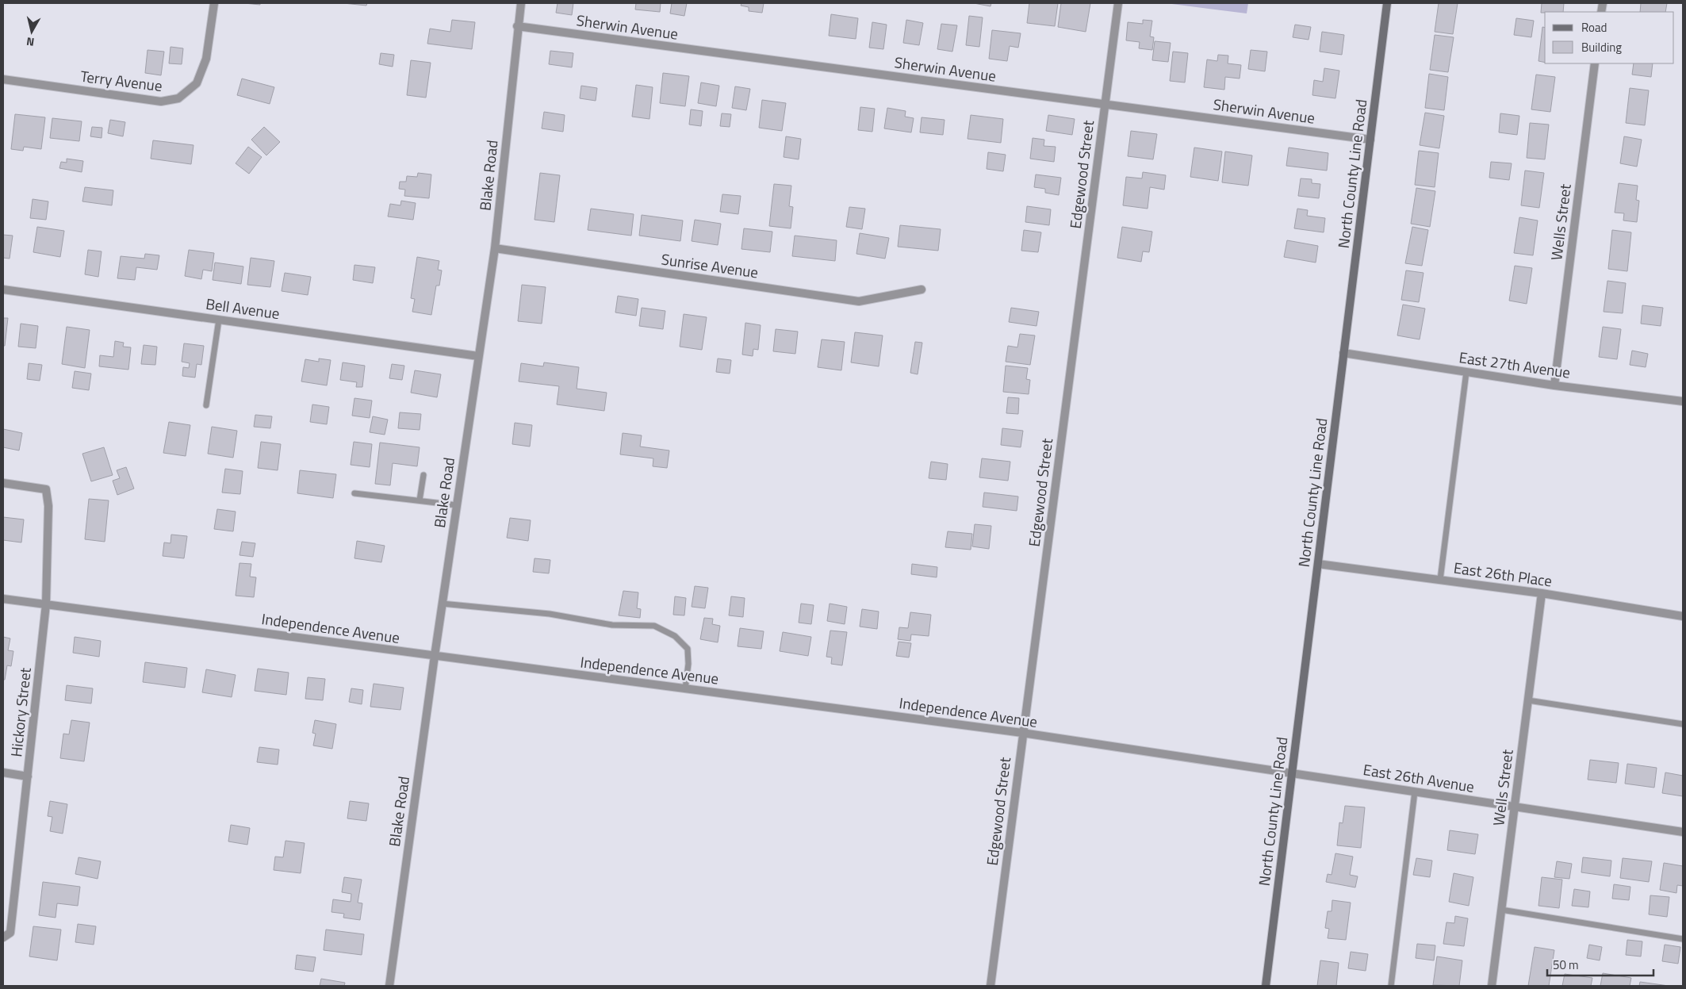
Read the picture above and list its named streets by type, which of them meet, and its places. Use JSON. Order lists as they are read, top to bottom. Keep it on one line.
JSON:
{"streets":{"main road":["North County Line Road"],"street":["Sherwin Avenue","Terry Avenue","Edgewood Street","Blake Road","Wells Street","Sunrise Avenue","Bell Avenue","East 27th Avenue","East 26th Place","Independence Avenue","Hickory Street","East 26th Avenue"]},"crossings":[["Sherwin Avenue","North County Line Road"],["Sherwin Avenue","Edgewood Street"],["Sherwin Avenue","Blake Road"],["North County Line Road","East 27th Avenue"],["North County Line Road","East 26th Place"],["North County Line Road","Independence Avenue"],["North County Line Road","East 26th Avenue"],["Edgewood Street","Independence Avenue"],["Blake Road","Sunrise Avenue"],["Blake Road","Bell Avenue"],["Blake Road","Independence Avenue"],["Wells Street","East 27th Avenue"],["Wells Street","East 26th Place"],["Wells Street","East 26th Avenue"],["Independence Avenue","Hickory Street"],["Independence Avenue","East 26th Avenue"]],"legend":["Road","Building"],"scale_bar":"50 m","north":"bottom"}
